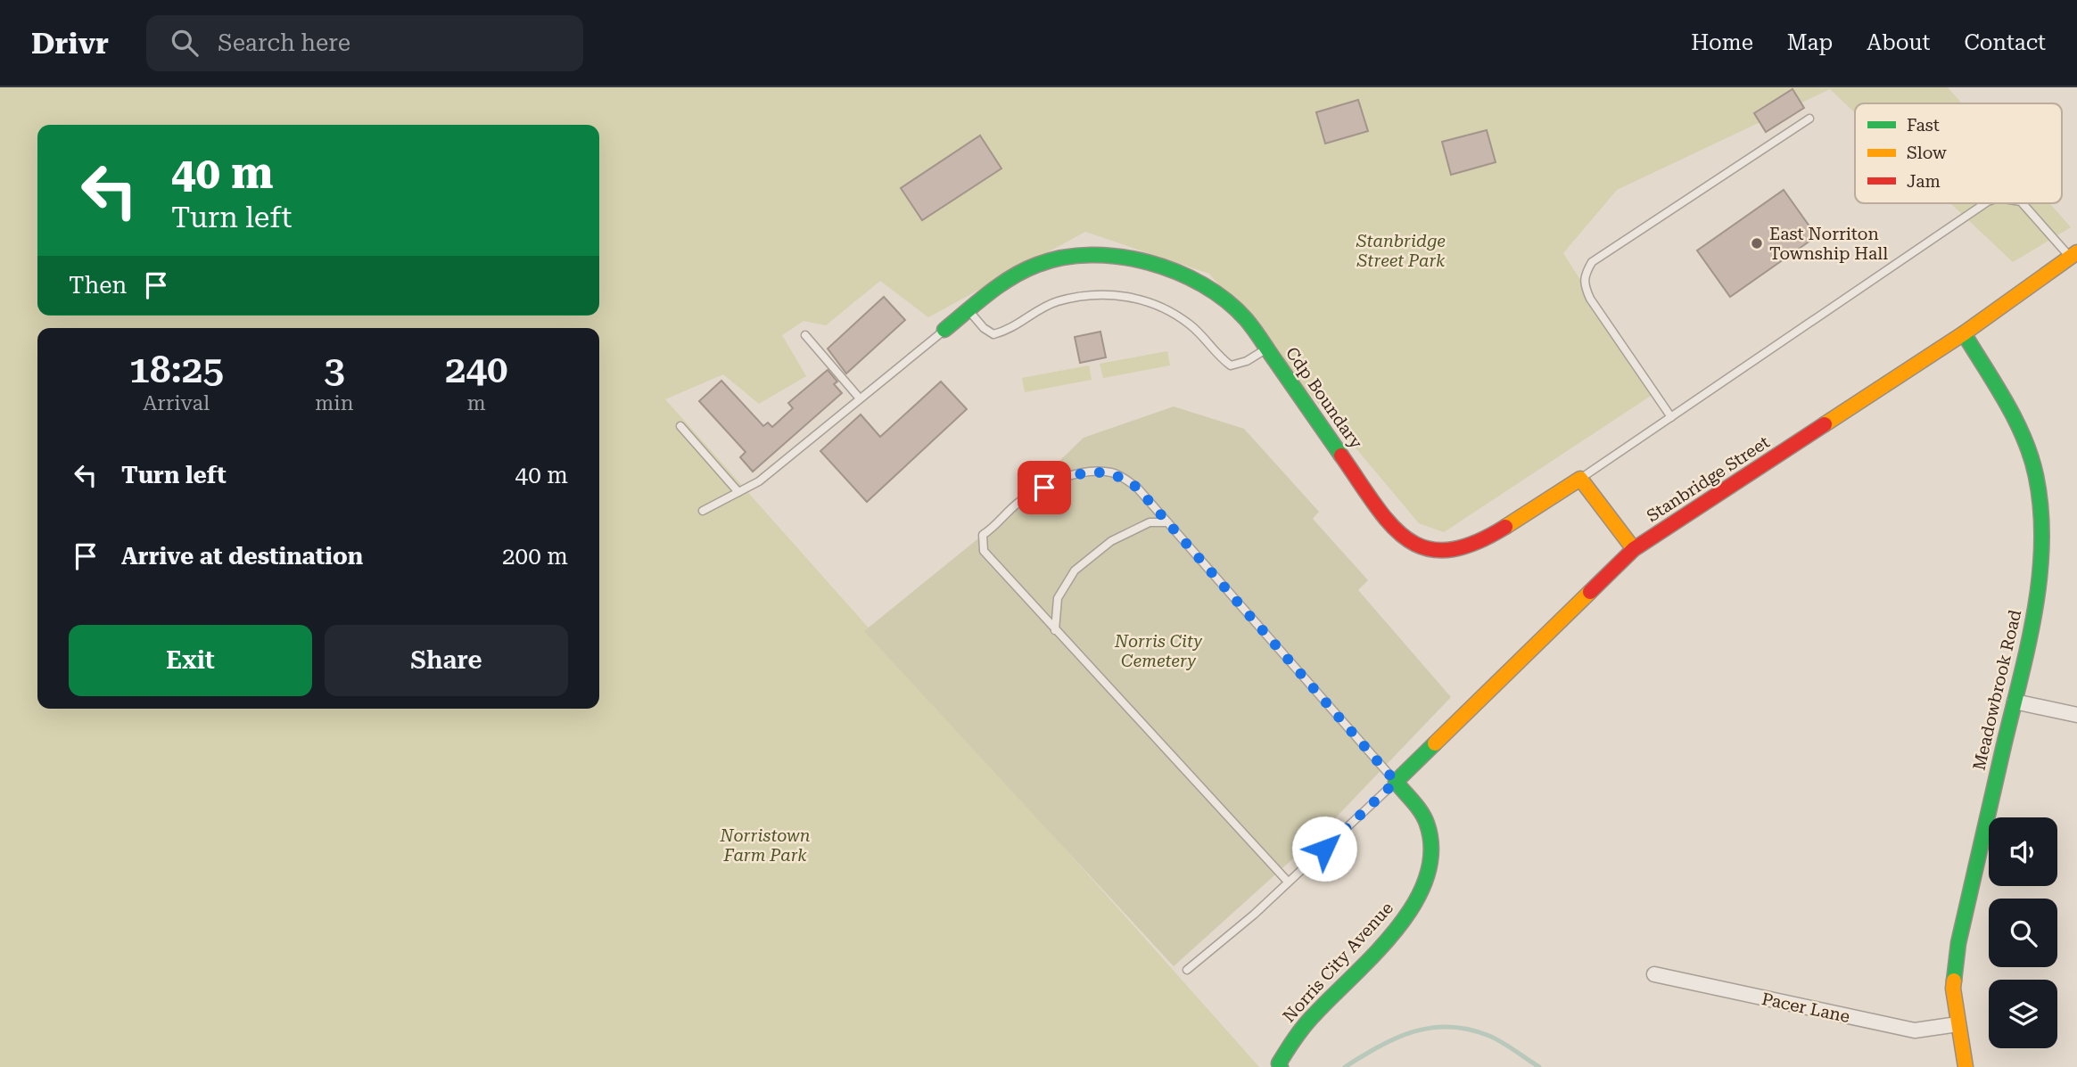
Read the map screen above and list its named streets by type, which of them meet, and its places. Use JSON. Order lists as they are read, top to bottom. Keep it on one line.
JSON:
{"streets":{"street":["Cdp Boundary","Stanbridge Street","Meadowbrook Road","Norris City Avenue","Pacer Lane"]},"crossings":[["Stanbridge Street","Meadowbrook Road"],["Stanbridge Street","Norris City Avenue"],["Meadowbrook Road","Pacer Lane"]],"parks":["Stanbridge Street Park","Norris City Cemetery","Norristown Farm Park"],"places":["East Norriton Township Hall"],"legend":["Fast","Slow","Jam"],"page":{"header":"Drivr","search":"Search here","nav":["Home","Map","About","Contact"],"turn":["40 m","Turn left"],"then":"Then","eta":["18:25","Arrival","3","min","240","m"],"list":[{"name":"Turn left","value":"40 m"},{"name":"Arrive at destination","value":"200 m"}],"buttons":["Exit","Share"]}}
